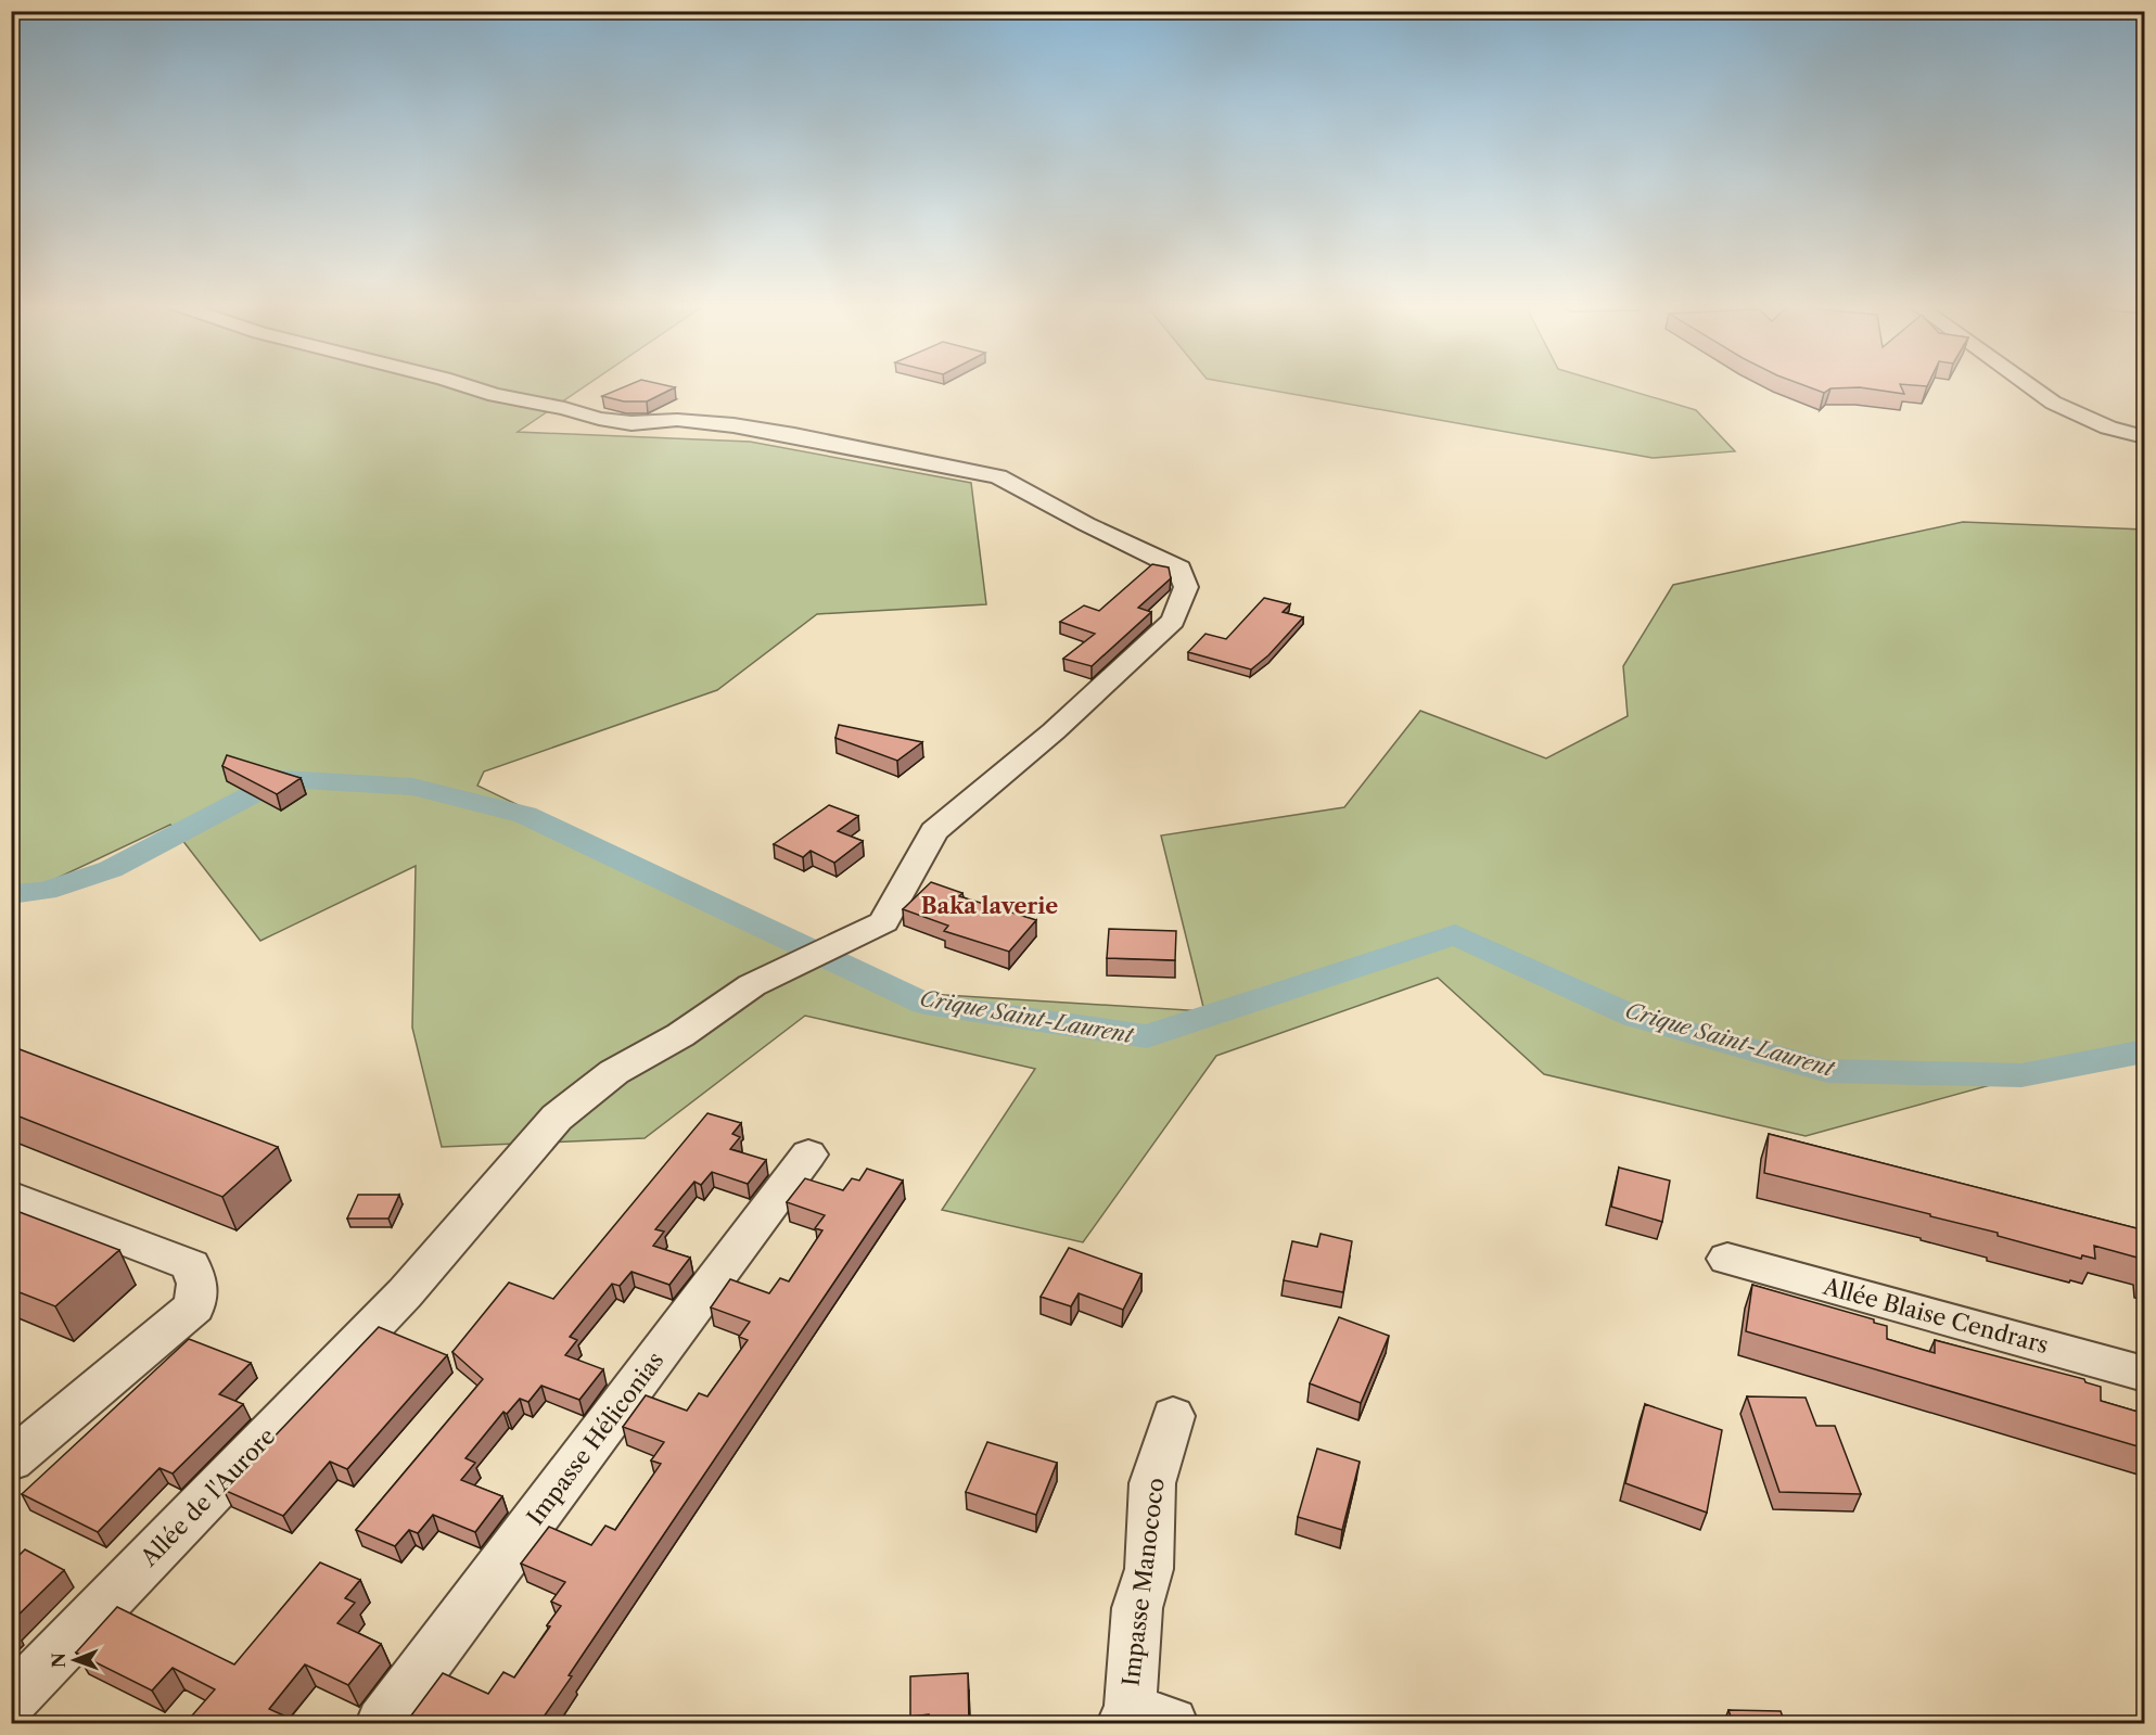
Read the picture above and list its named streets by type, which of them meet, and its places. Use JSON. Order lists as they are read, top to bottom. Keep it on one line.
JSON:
{"streets":{"street":["Allée Blaise Cendrars","Impasse Héliconias","Allée de l'Aurore","Impasse Manococo"]},"districts":["Baka laverie"],"water":["Crique Saint-Laurent"],"north":"left"}
